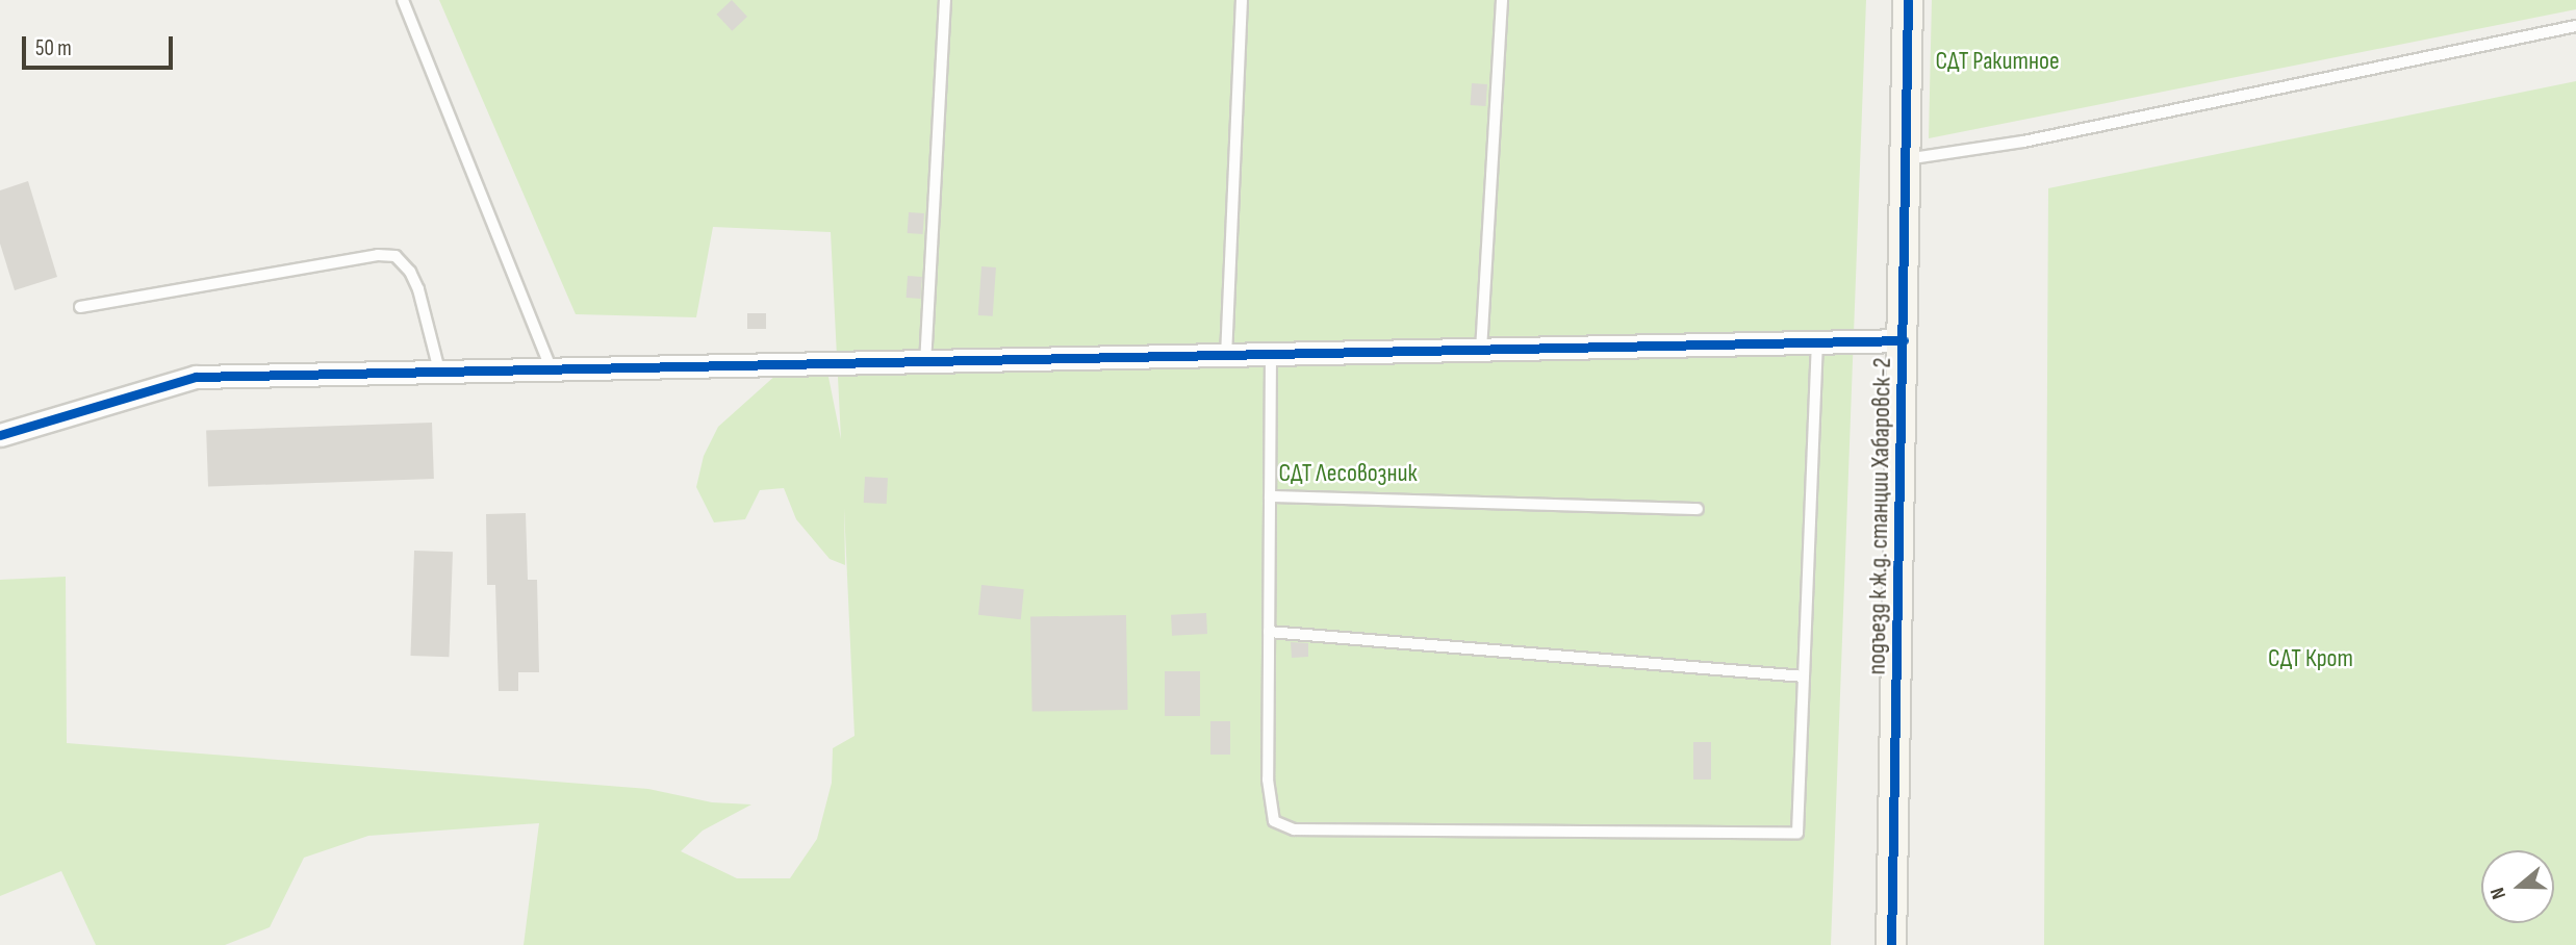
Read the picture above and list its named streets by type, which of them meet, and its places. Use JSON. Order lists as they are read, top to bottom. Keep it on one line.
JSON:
{"streets":{"street":["подъезд к ж.д. станции Хабаровск-2"]},"parks":["СДТ Ракитное","СДТ Лесовозник","СДТ Крот"],"scale_bar":"50 m","north":"left"}
